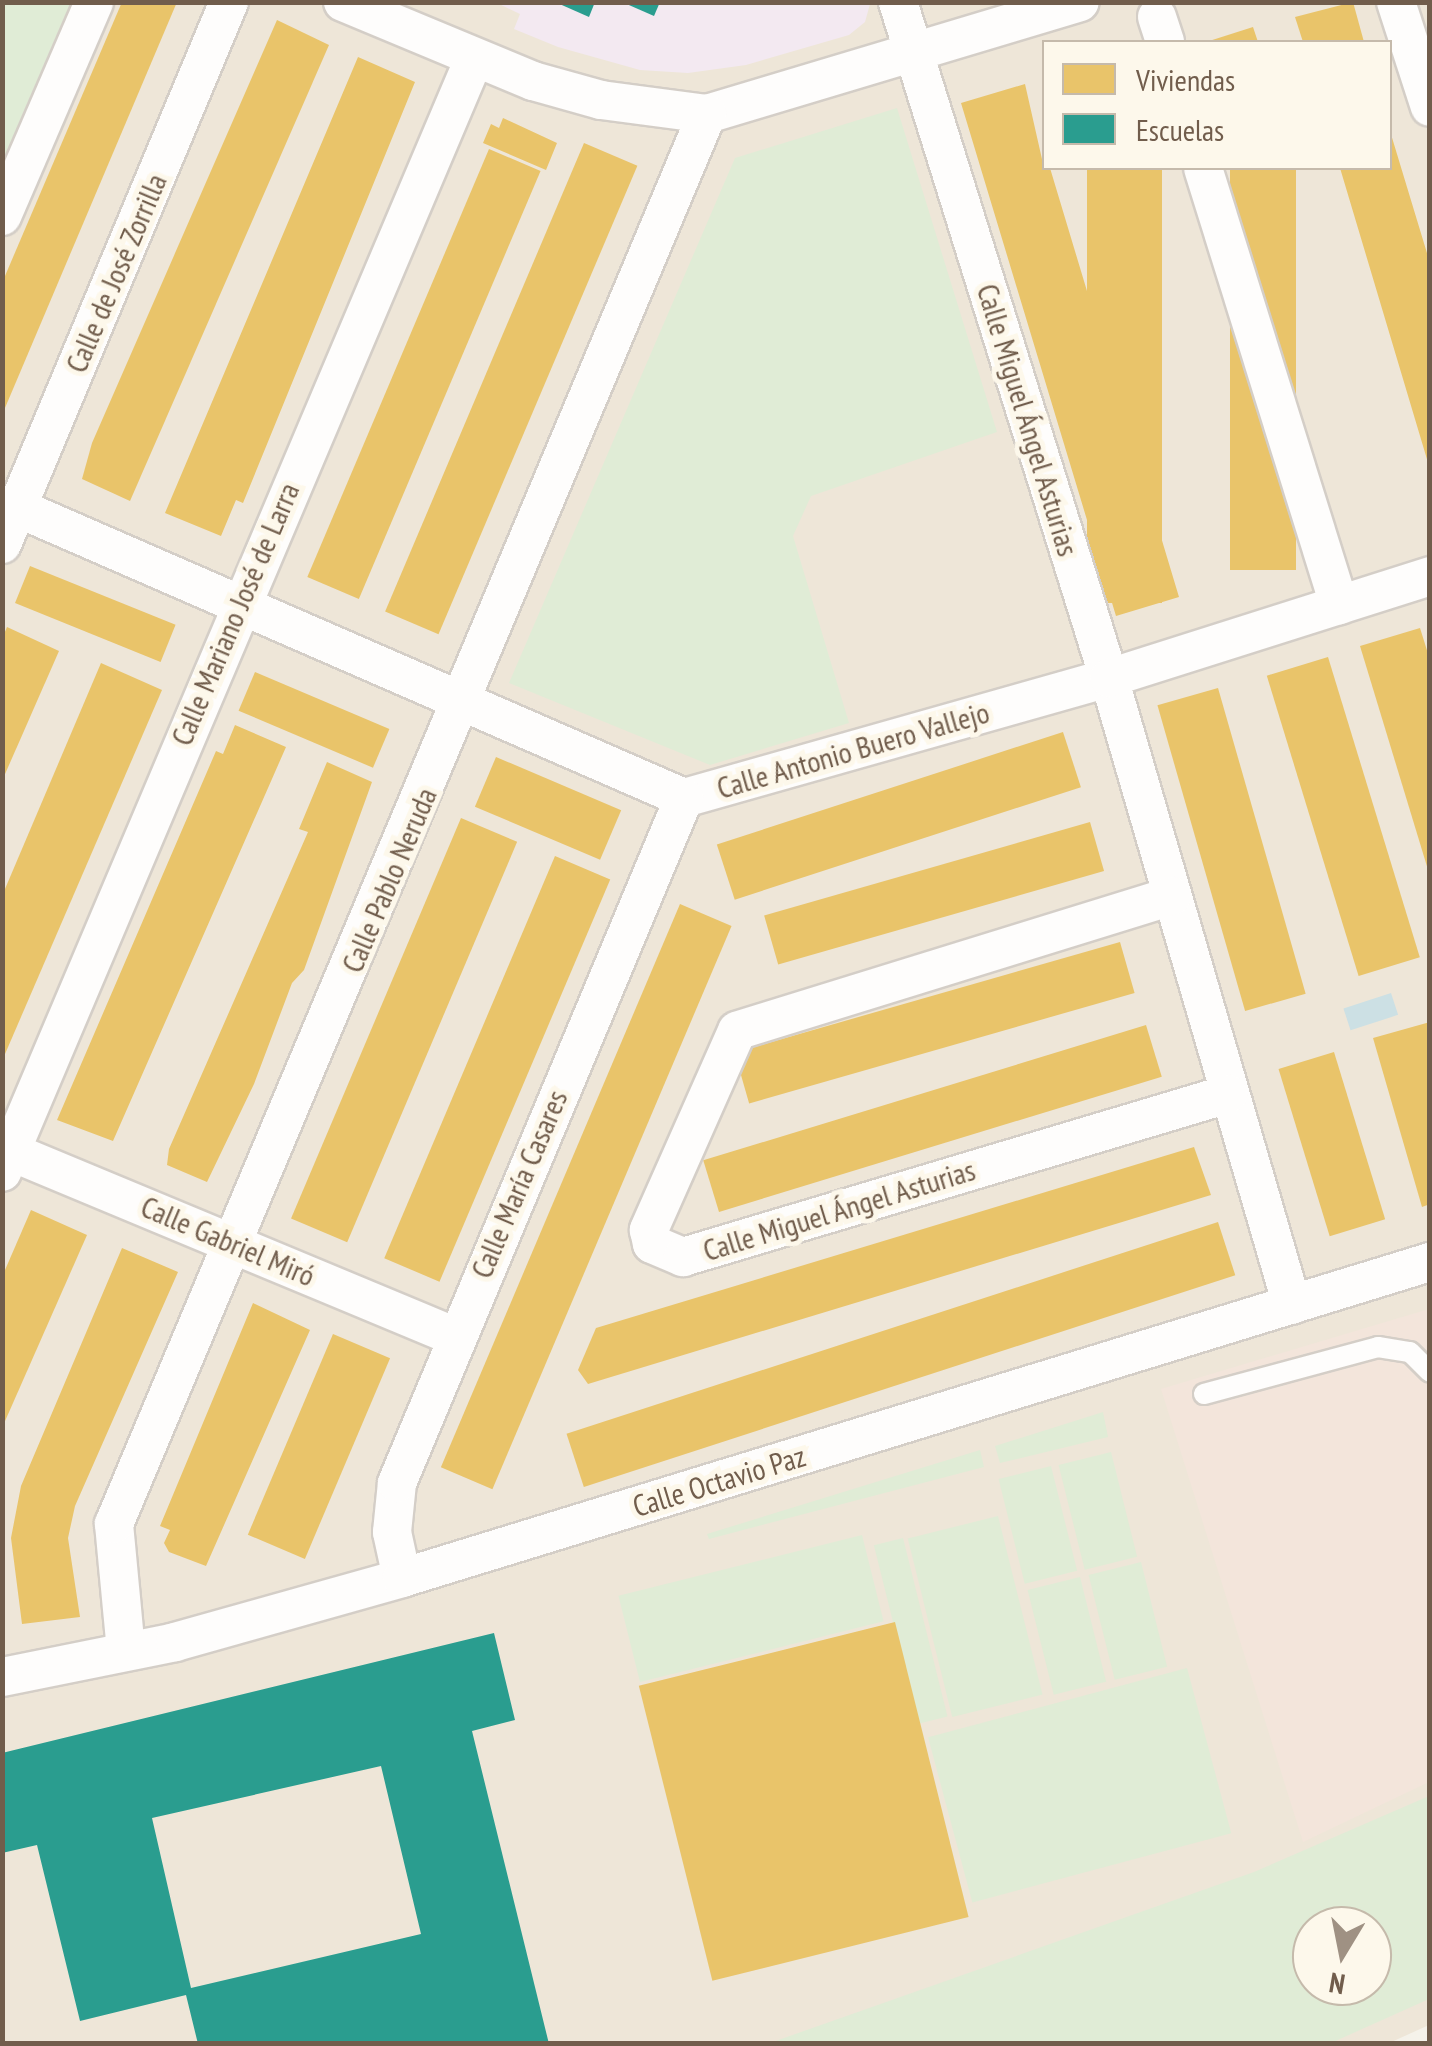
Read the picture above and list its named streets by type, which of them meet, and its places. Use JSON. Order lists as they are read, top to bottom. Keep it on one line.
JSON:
{"streets":{"street":["Calle de José Zorrilla","Calle Miguel Ángel Asturias","Calle Mariano José de Larra","Calle Antonio Buero Vallejo","Calle Pablo Neruda","Calle María Casares","Calle Gabriel Miró","Calle Octavio Paz"]},"crossings":[["Calle de José Zorrilla","Calle Antonio Buero Vallejo"],["Calle Miguel Ángel Asturias","Calle Antonio Buero Vallejo"],["Calle Miguel Ángel Asturias","Calle Octavio Paz"],["Calle Mariano José de Larra","Calle Antonio Buero Vallejo"],["Calle Mariano José de Larra","Calle Gabriel Miró"],["Calle Antonio Buero Vallejo","Calle Pablo Neruda"],["Calle Antonio Buero Vallejo","Calle María Casares"],["Calle Pablo Neruda","Calle Gabriel Miró"],["Calle Pablo Neruda","Calle Octavio Paz"],["Calle María Casares","Calle Gabriel Miró"],["Calle María Casares","Calle Octavio Paz"]],"legend":["Viviendas","Escuelas"],"north":"bottom"}
